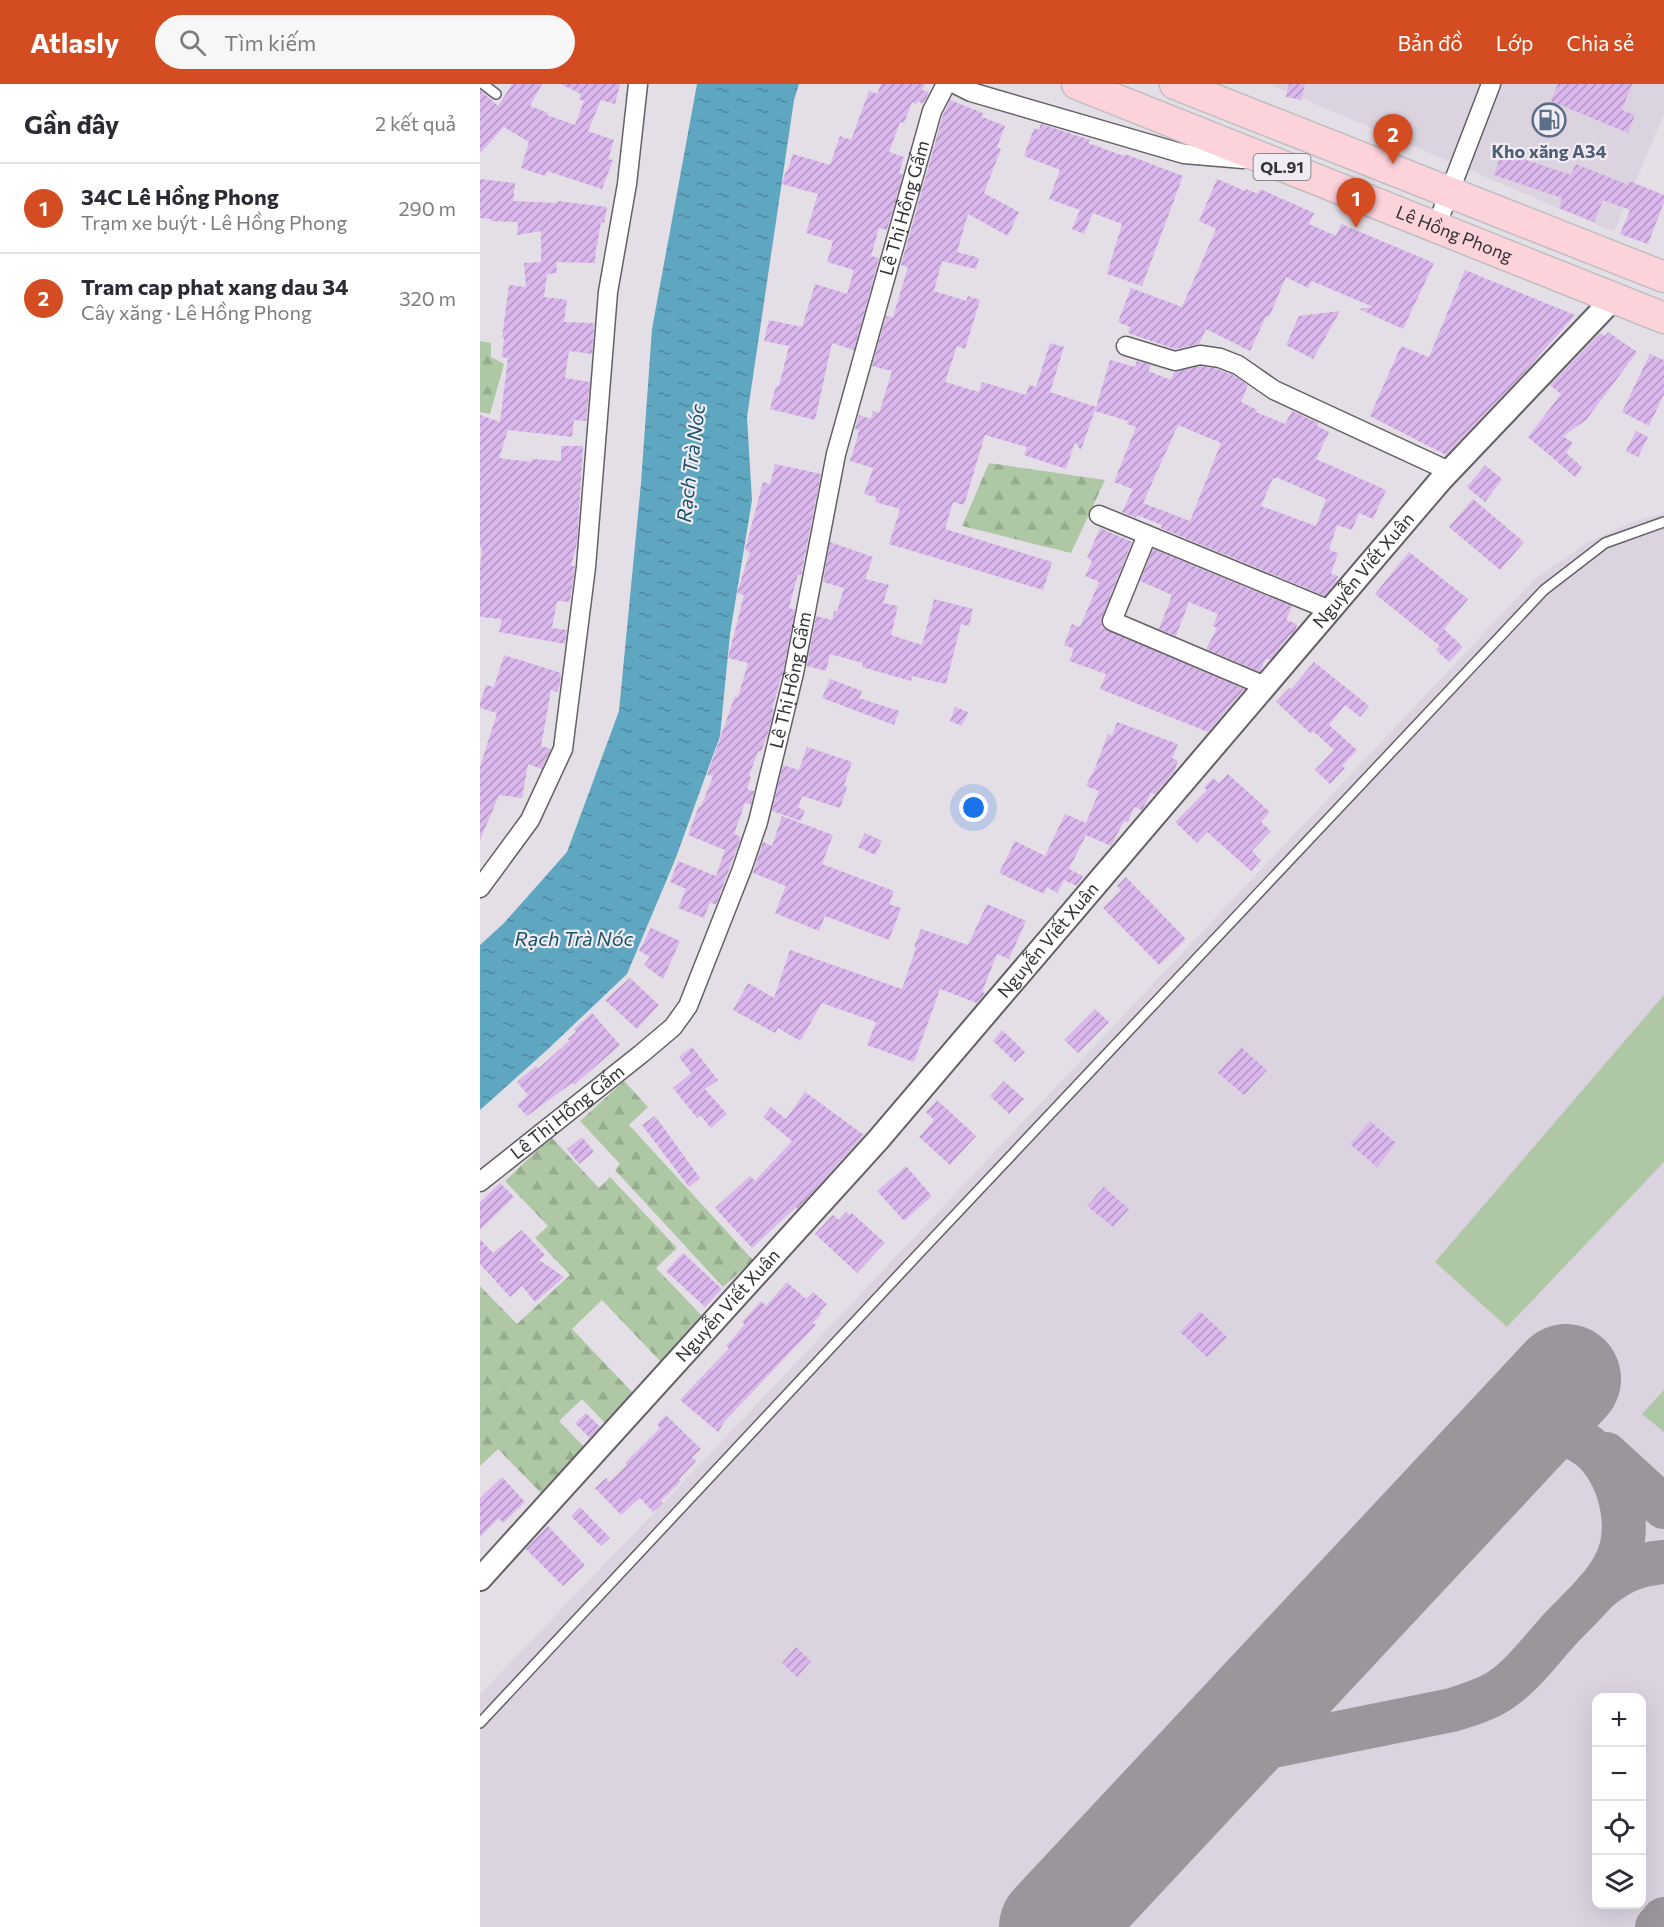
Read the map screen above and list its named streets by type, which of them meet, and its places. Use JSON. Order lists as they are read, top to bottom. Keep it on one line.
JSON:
{"streets":{"highway":["QL.91","Lê Hồng Phong"],"street":["Lê Thị Hồng Gấm","Nguyễn Viết Xuân"]},"crossings":[["Lê Hồng Phong","Nguyễn Viết Xuân"]],"water":["Rạch Trà Nóc"],"places":{"fuel station":["Kho xăng A34"]},"page":{"header":"Atlasly","search":"Tìm kiếm","nav":["Bản đồ","Lớp","Chia sẻ"],"heading":["Gần đây","2 kết quả"],"pins":["2","1"],"list":[{"mark":"1","name":"34C Lê Hồng Phong","note":"Trạm xe buýt · Lê Hồng Phong","value":"290 m"},{"mark":"2","name":"Tram cap phat xang dau 34","note":"Cây xăng · Lê Hồng Phong","value":"320 m"}],"map_buttons":["+","−"]}}
